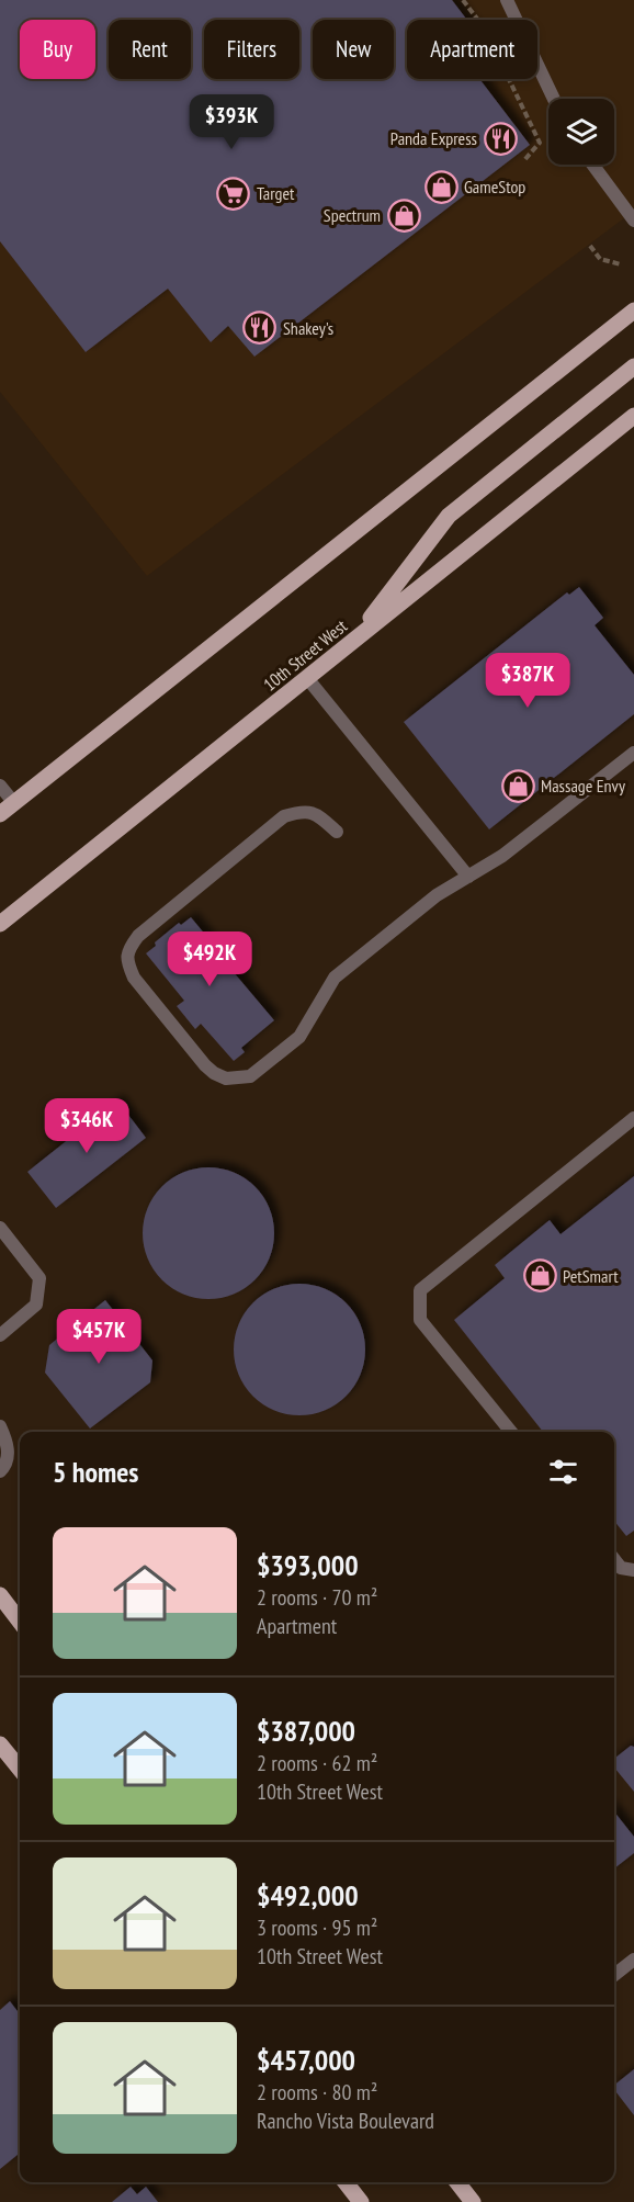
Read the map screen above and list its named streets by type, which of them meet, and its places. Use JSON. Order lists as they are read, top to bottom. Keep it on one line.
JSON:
{"streets":{"main road":["10th Street West"]},"places":{"restaurant":["Panda Express","Shakey's"],"shop":["GameStop","Spectrum","Massage Envy","PetSmart"],"supermarket":["Target"]},"page":{"chip":["Buy","Rent","Filters","New","Apartment"],"price":["$393K","$387K","$492K","$346K","$457K"],"heading":"5 homes","list":[{"name":"$393,000","note":"2 rooms · 70 m² · Apartment"},{"name":"$387,000","note":"2 rooms · 62 m² · 10th Street West"},{"name":"$492,000","note":"3 rooms · 95 m² · 10th Street West"},{"name":"$457,000","note":"2 rooms · 80 m² · Rancho Vista Boulevard"}]}}
